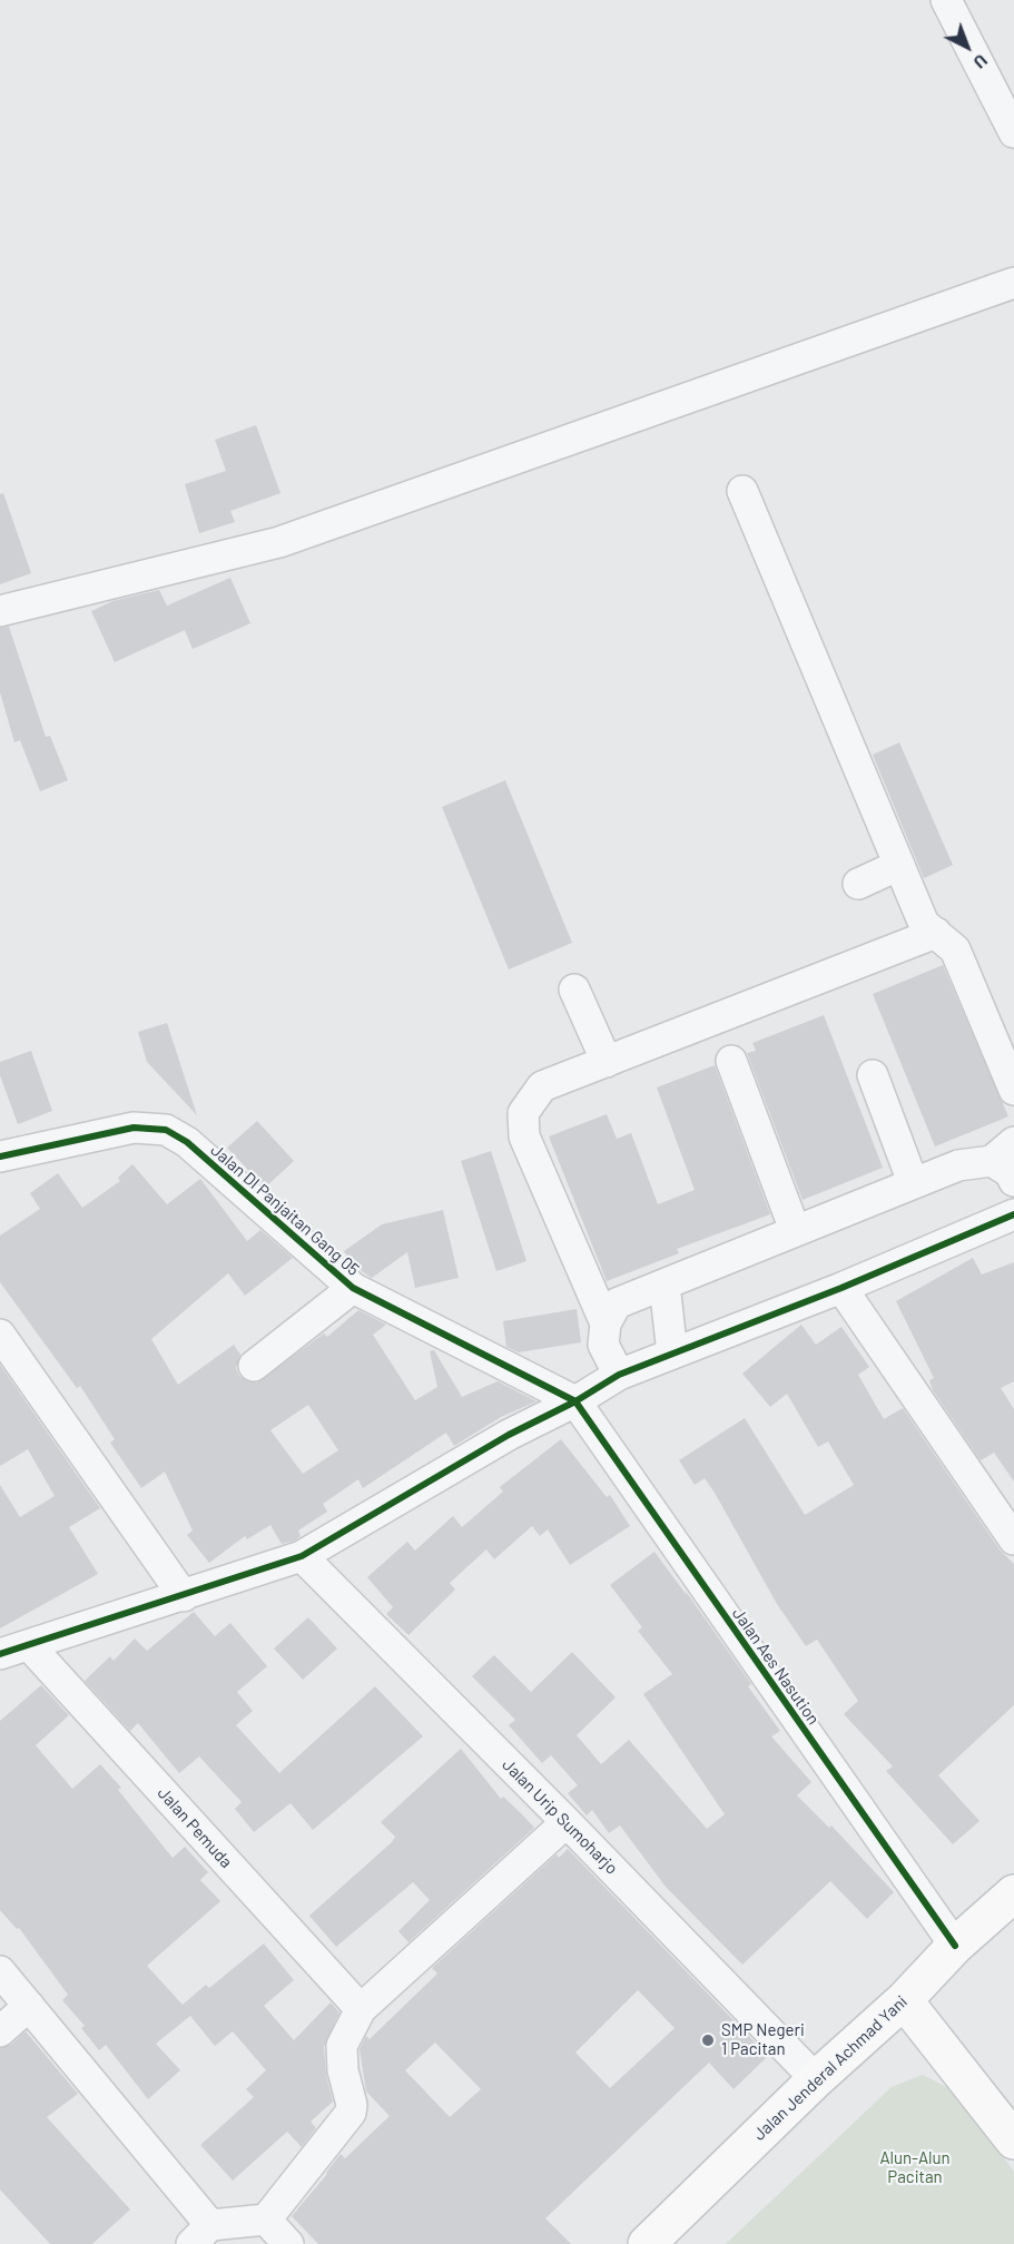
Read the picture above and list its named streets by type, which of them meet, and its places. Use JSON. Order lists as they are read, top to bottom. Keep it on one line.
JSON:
{"streets":{"main road":["Jalan Jenderal Achmad Yani"],"street":["Jalan DI Panjaitan Gang 05","Jalan Aes Nasution","Jalan Urip Sumoharjo","Jalan Pemuda"]},"crossings":[["Jalan DI Panjaitan Gang 05","Jalan Aes Nasution"],["Jalan Aes Nasution","Jalan Jenderal Achmad Yani"],["Jalan Urip Sumoharjo","Jalan Jenderal Achmad Yani"]],"parks":["Alun-Alun Pacitan"],"places":["SMP Negeri 1 Pacitan"],"north":"bottom right"}
